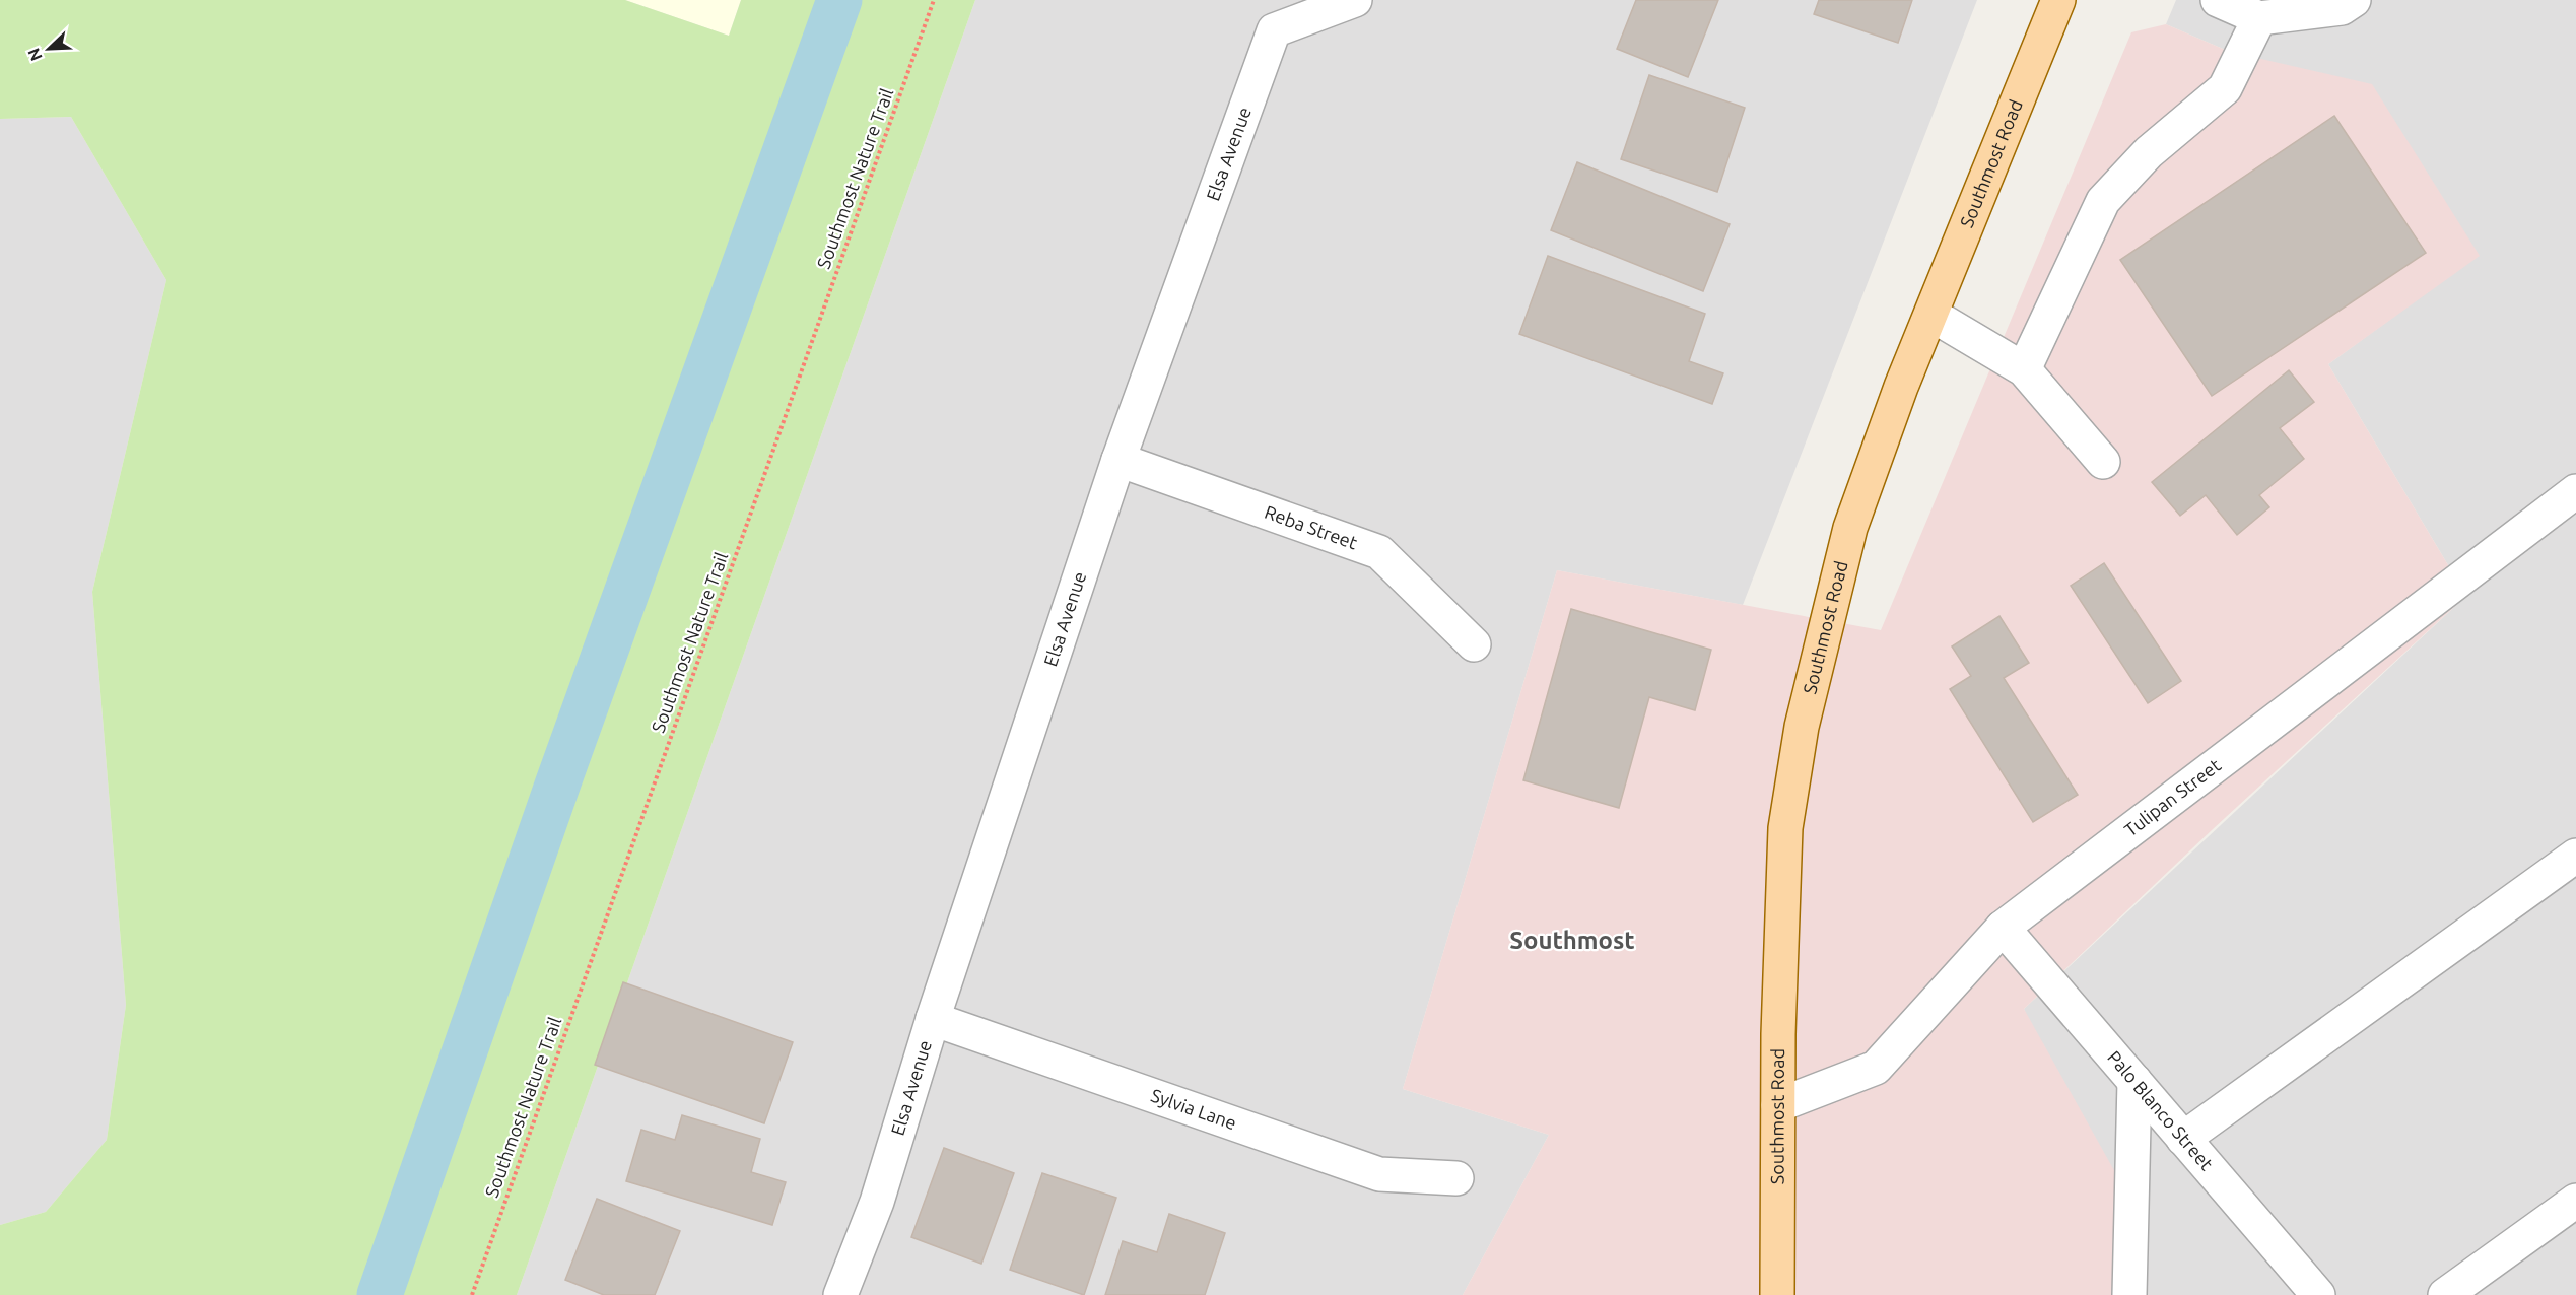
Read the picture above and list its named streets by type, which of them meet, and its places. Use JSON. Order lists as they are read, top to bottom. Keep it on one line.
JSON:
{"streets":{"main road":["Southmost Road"],"street":["Elsa Avenue","Reba Street","Tulipan Street","Sylvia Lane","Palo Blanco Street"],"path":["Southmost Nature Trail"]},"crossings":[["Elsa Avenue","Reba Street"],["Elsa Avenue","Sylvia Lane"],["Southmost Road","Tulipan Street"],["Tulipan Street","Palo Blanco Street"]],"districts":["Southmost"],"north":"bottom left"}
